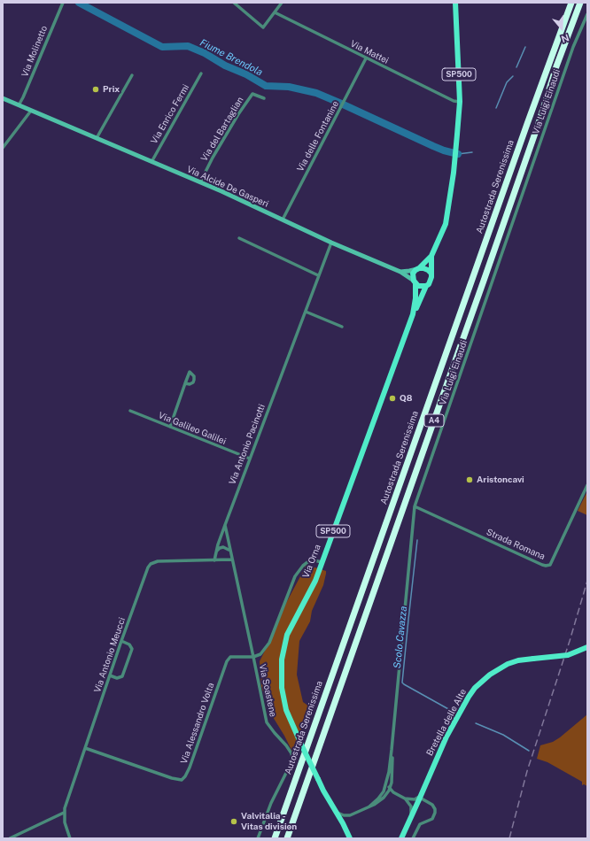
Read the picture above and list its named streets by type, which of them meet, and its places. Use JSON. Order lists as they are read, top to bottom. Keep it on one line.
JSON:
{"streets":{"highway":["Autostrada Serenissima","A4"],"main road":["SP500","Via Alcide De Gasperi","Via Orna","Bretella delle Alte"],"street":["Via Molinetto","Via Mattei","Via Luigi Einaudi","Via Enrico Fermi","Via del Bartaglian","Via delle Fontanine","Via Galileo Galilei","Via Antonio Pacinotti","Strada Romana","Via Antonio Meucci","Via Soastene","Via Alessandro Volta"]},"crossings":[["Via Molinetto","Via Alcide De Gasperi"],["Via Mattei","SP500"],["Via Mattei","Via delle Fontanine"],["SP500","Via Alcide De Gasperi"],["SP500","Via Orna"],["Via Luigi Einaudi","Strada Romana"],["Via Luigi Einaudi","Via Orna"],["Via Enrico Fermi","Via Alcide De Gasperi"],["Via del Bartaglian","Via Alcide De Gasperi"],["Via delle Fontanine","Via Alcide De Gasperi"],["Via Alcide De Gasperi","Via Antonio Pacinotti"],["Via Alcide De Gasperi","Via Orna"],["Via Galileo Galilei","Via Antonio Pacinotti"],["Via Antonio Pacinotti","Via Antonio Meucci"],["Via Antonio Pacinotti","Via Soastene"],["Via Antonio Pacinotti","Via Alessandro Volta"],["Via Orna","Via Soastene"],["Via Antonio Meucci","Via Alessandro Volta"],["Via Soastene","Via Alessandro Volta"]],"water":["Fiume Brendola","Scolo Cavazza"],"places":["Prix","Q8","Aristoncavi","Valvitalia - Vitas division"],"north":"bottom"}
